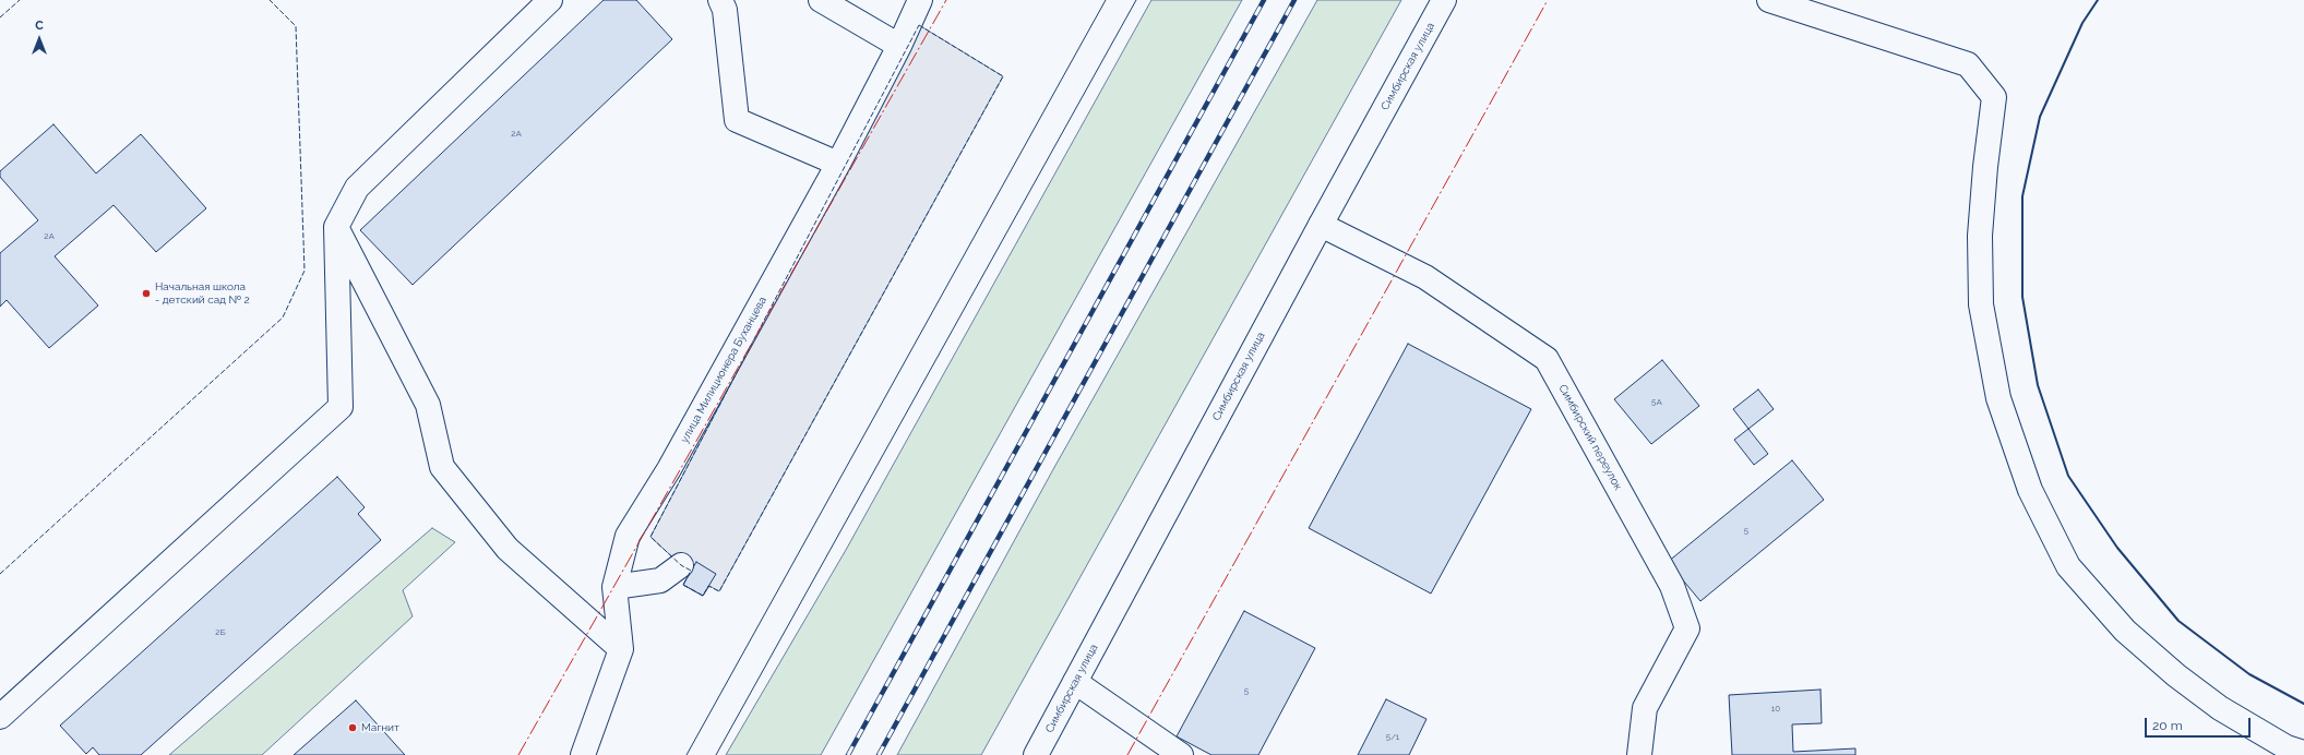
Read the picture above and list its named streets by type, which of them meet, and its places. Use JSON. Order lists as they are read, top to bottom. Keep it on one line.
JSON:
{"streets":{"street":["Симбирская улица","улица Милиционера Буханцева","Симбирский переулок"]},"crossings":[["Симбирская улица","Симбирский переулок"]],"places":["Начальная школа - детский сад № 2","Магнит"],"house_numbers":["2А","2А","5А","5","2Б","5","10","5/1"],"scale_bar":"20 m","north":"top"}
